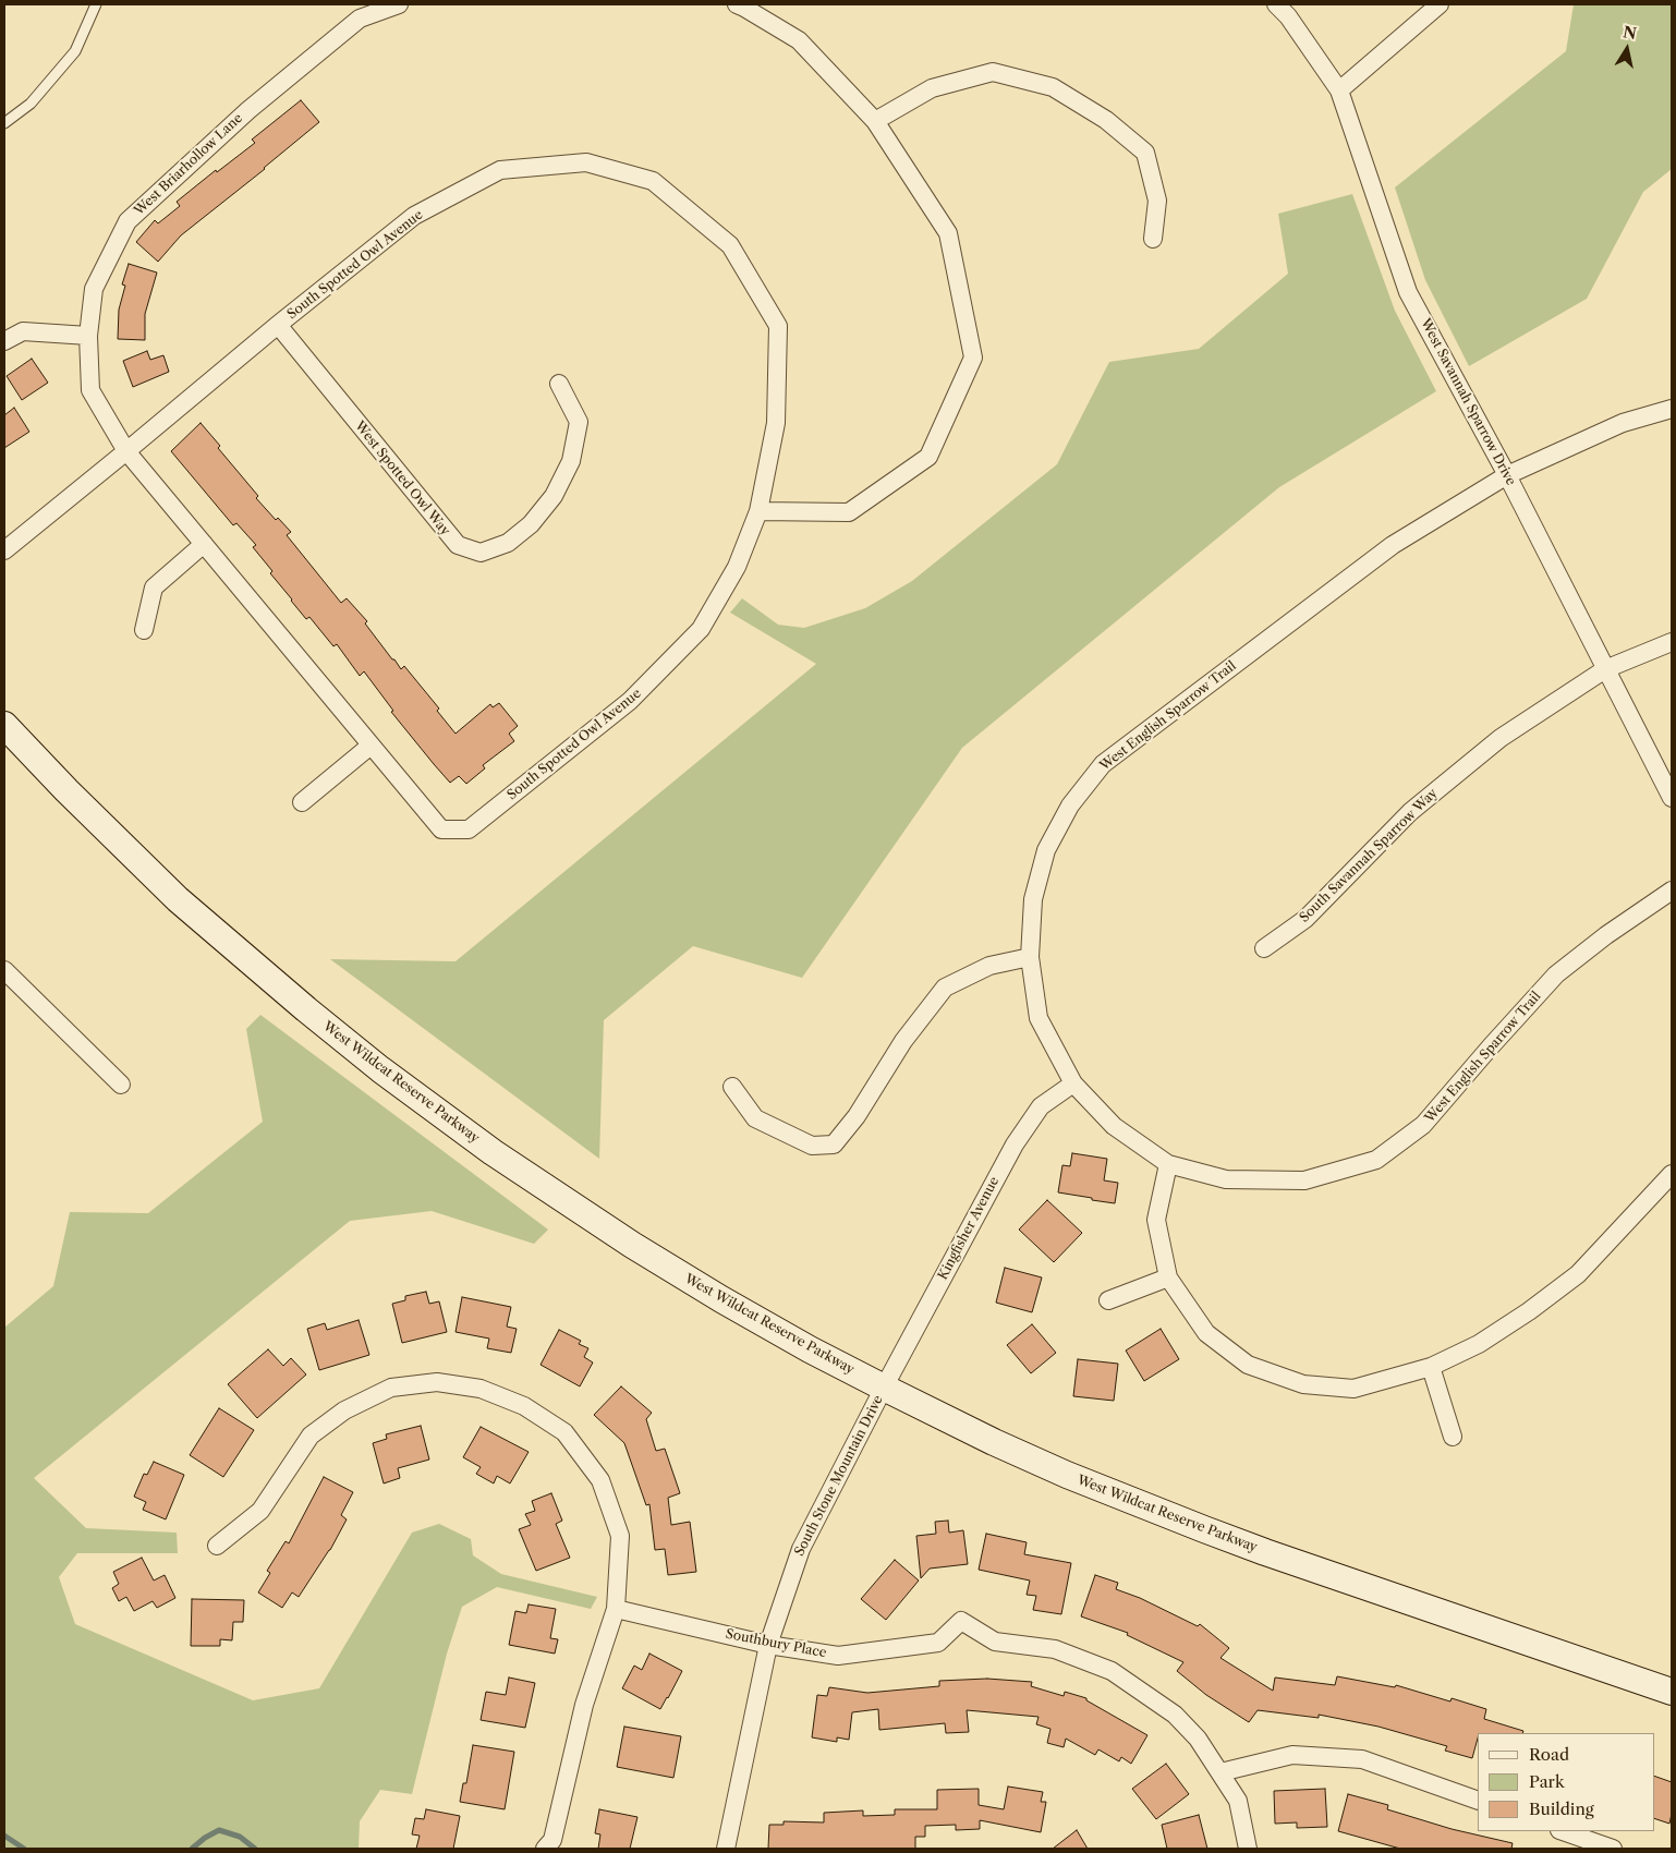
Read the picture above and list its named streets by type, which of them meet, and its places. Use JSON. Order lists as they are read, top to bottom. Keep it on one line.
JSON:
{"streets":{"main road":["West Wildcat Reserve Parkway"],"street":["West Briarhollow Lane","South Spotted Owl Avenue","West Savannah Sparrow Drive","West Spotted Owl Way","West English Sparrow Trail","South Savannah Sparrow Way","Kingfisher Avenue","South Stone Mountain Drive","Southbury Place"]},"crossings":[["West Briarhollow Lane","South Spotted Owl Avenue"],["South Spotted Owl Avenue","West Spotted Owl Way"],["West Savannah Sparrow Drive","West English Sparrow Trail"],["West Savannah Sparrow Drive","South Savannah Sparrow Way"],["West English Sparrow Trail","Kingfisher Avenue"],["West Wildcat Reserve Parkway","Kingfisher Avenue"],["West Wildcat Reserve Parkway","South Stone Mountain Drive"],["Kingfisher Avenue","South Stone Mountain Drive"],["South Stone Mountain Drive","Southbury Place"]],"legend":["Road","Park","Building"],"north":"top"}
